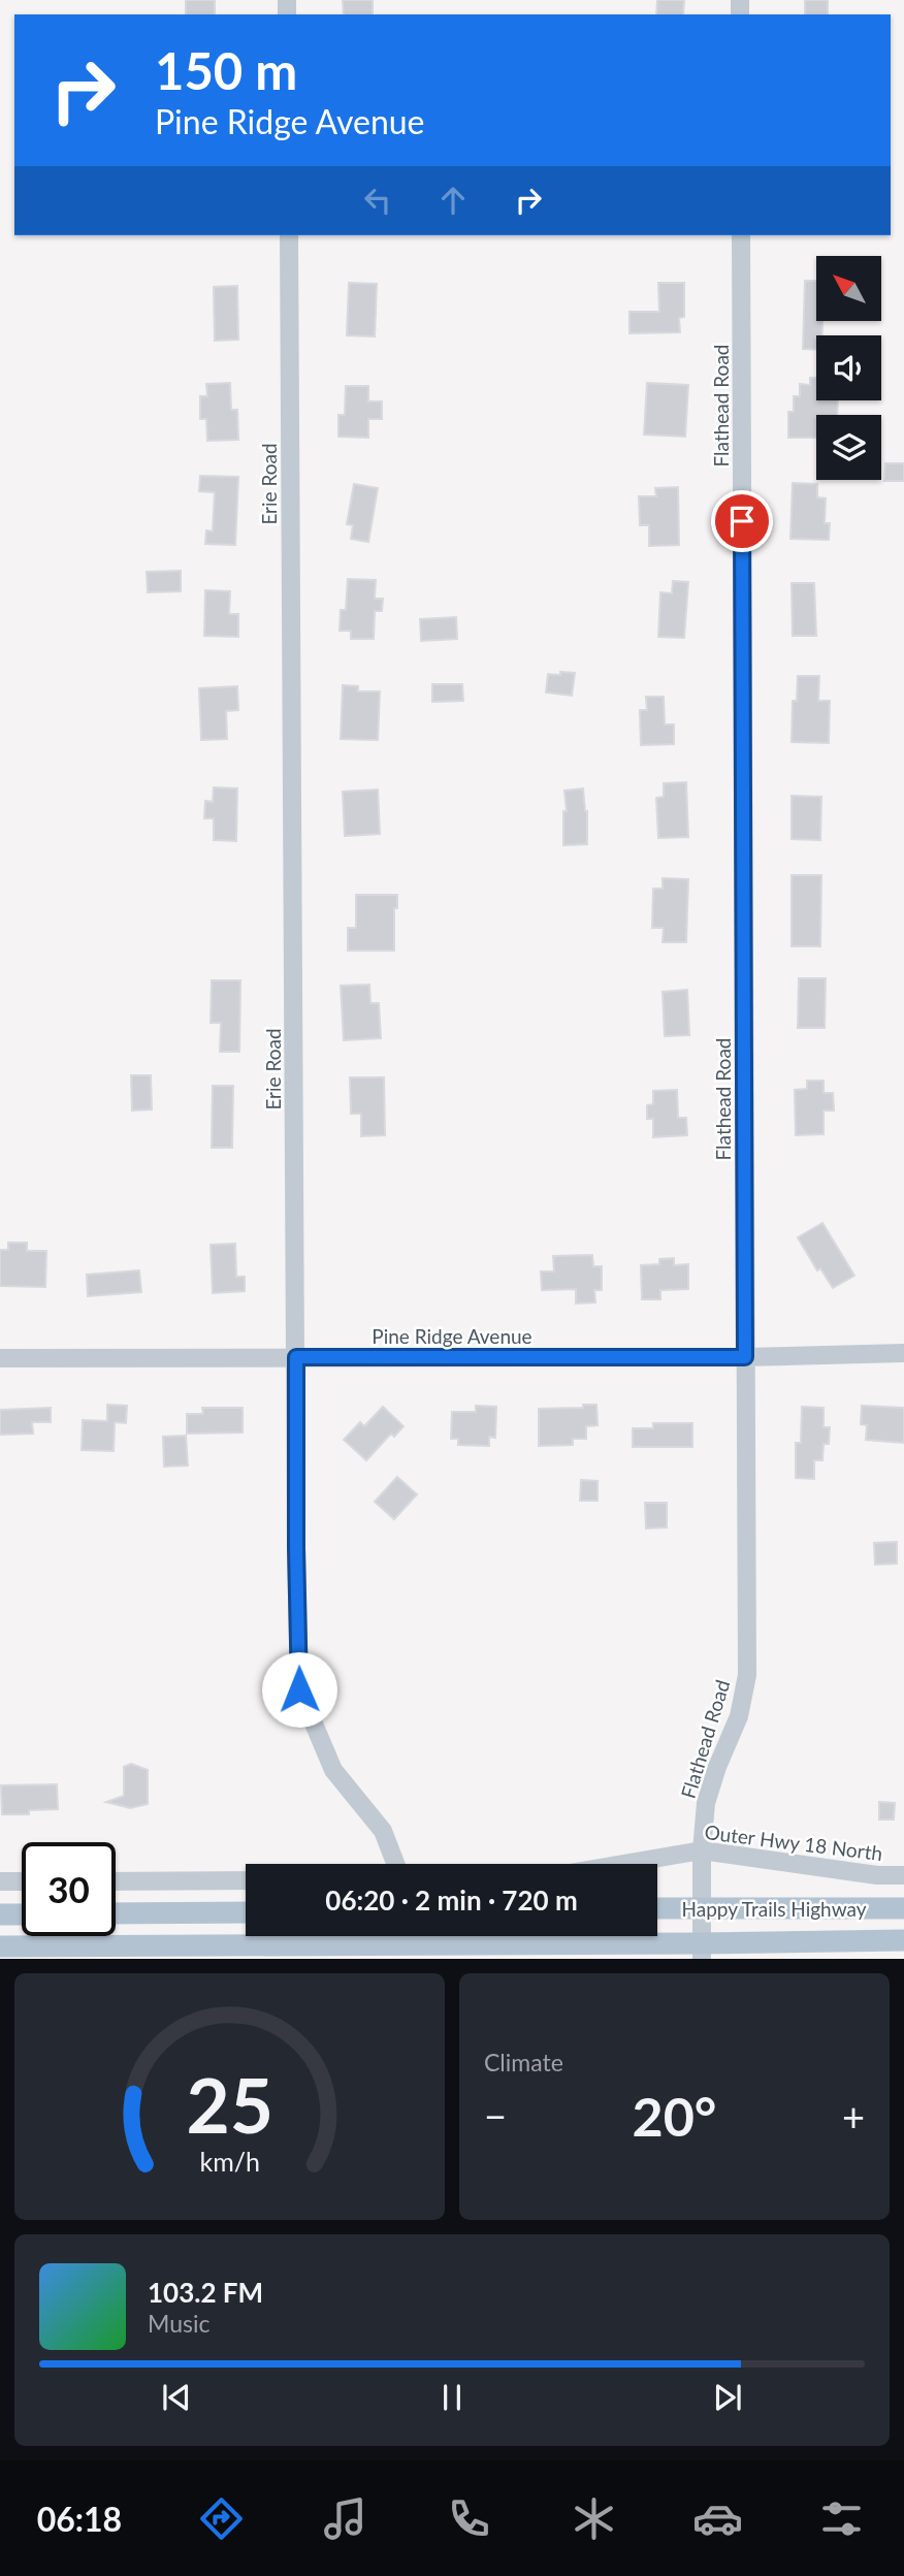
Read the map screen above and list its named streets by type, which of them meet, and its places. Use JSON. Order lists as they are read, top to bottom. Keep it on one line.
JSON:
{"streets":{"main road":["Happy Trails Highway"],"street":["Flathead Road","Erie Road","Pine Ridge Avenue","Outer Hwy 18 North"]},"crossings":[["Flathead Road","Pine Ridge Avenue"],["Flathead Road","Outer Hwy 18 North"],["Flathead Road","Happy Trails Highway"],["Erie Road","Pine Ridge Avenue"]],"north":"top left","page":{"turn":["150 m","Pine Ridge Avenue"],"limit":"30","trip":"06:20 · 2 min · 720 m","tile":"Climate","heat":["−","20°","+"],"song":["103.2 FM","Music"],"tabs":"06:18","gauge":["25","km/h"]}}
